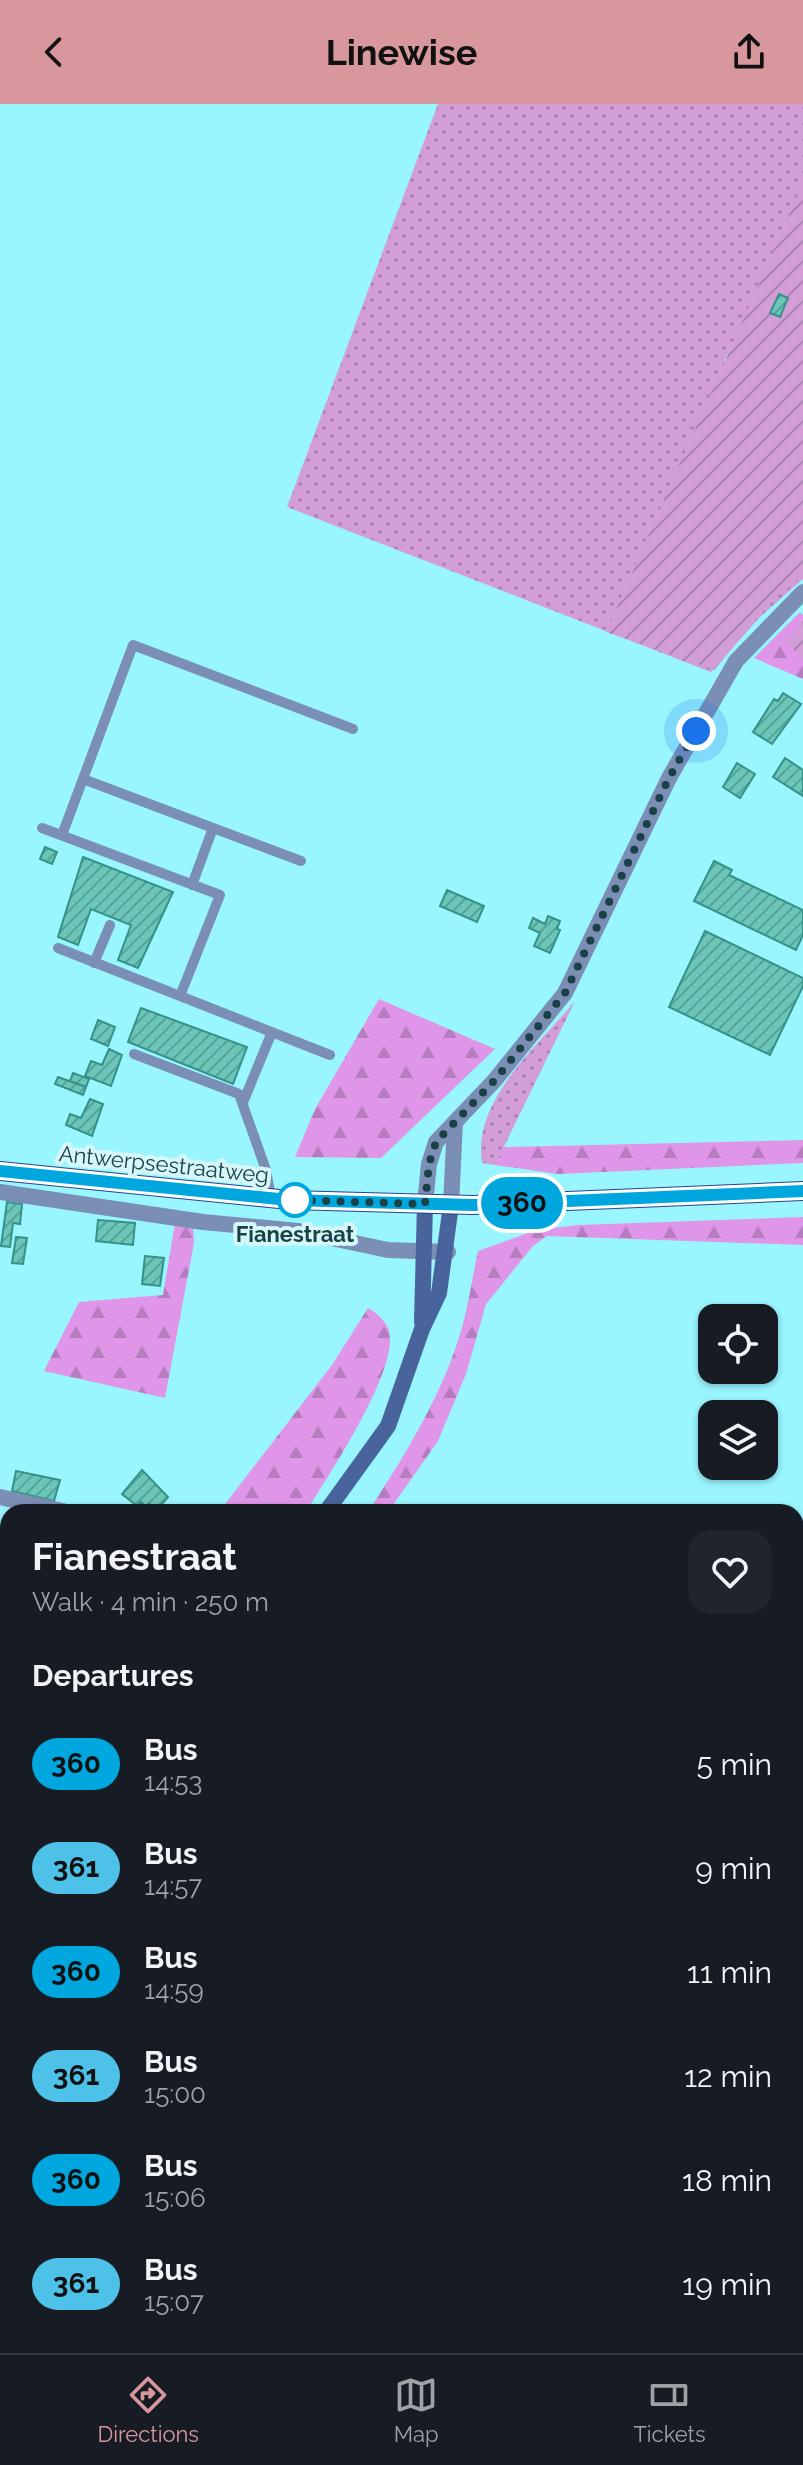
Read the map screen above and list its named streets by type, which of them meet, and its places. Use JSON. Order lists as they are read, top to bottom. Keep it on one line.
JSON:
{"streets":{"main road":["Antwerpsestraatweg"]},"places":["Fianestraat"],"lines":["bus line 360"],"page":{"header":"Linewise","on_map":"360","heading":[["Fianestraat","Walk · 4 min · 250 m"],"Departures"],"list":[{"mark":"360","name":"Bus","note":"14:53","value":"5 min"},{"mark":"361","name":"Bus","note":"14:57","value":"9 min"},{"mark":"360","name":"Bus","note":"14:59","value":"11 min"},{"mark":"361","name":"Bus","note":"15:00","value":"12 min"},{"mark":"360","name":"Bus","note":"15:06","value":"18 min"},{"mark":"361","name":"Bus","note":"15:07","value":"19 min"}],"tabs":["Directions","Map","Tickets"]}}
